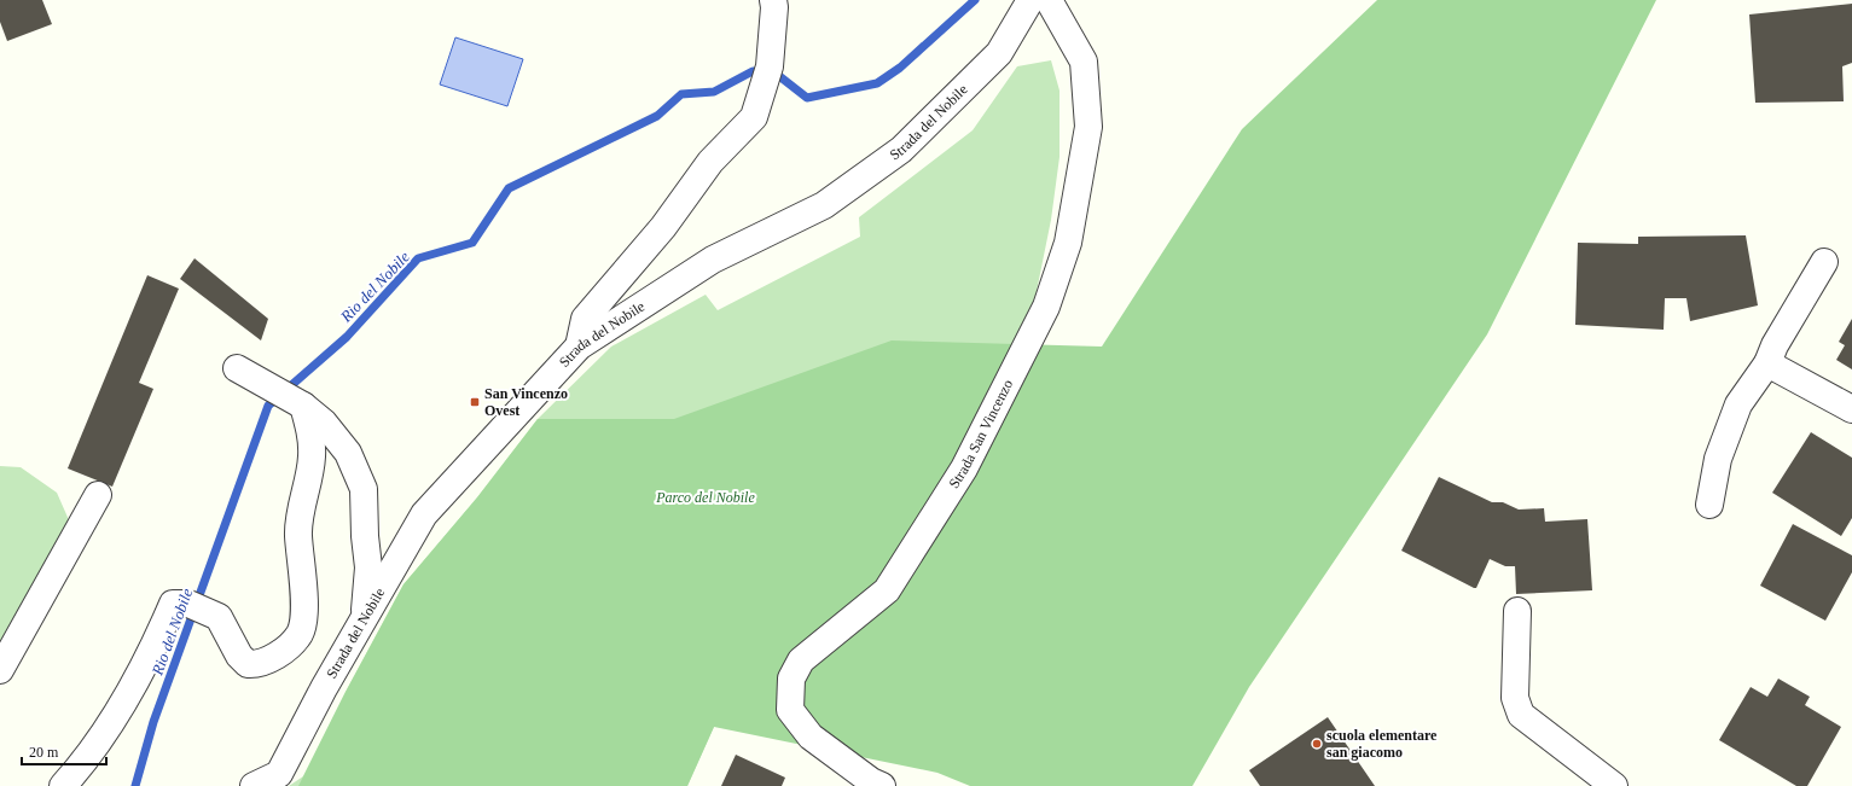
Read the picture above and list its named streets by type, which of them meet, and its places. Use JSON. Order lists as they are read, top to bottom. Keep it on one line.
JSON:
{"streets":{"street":["Strada del Nobile","Strada San Vincenzo"]},"water":["Rio del Nobile"],"parks":["Parco del Nobile"],"places":{"transit":["San Vincenzo Ovest"],"other":["scuola elementare san giacomo"]},"scale_bar":"20 m"}
